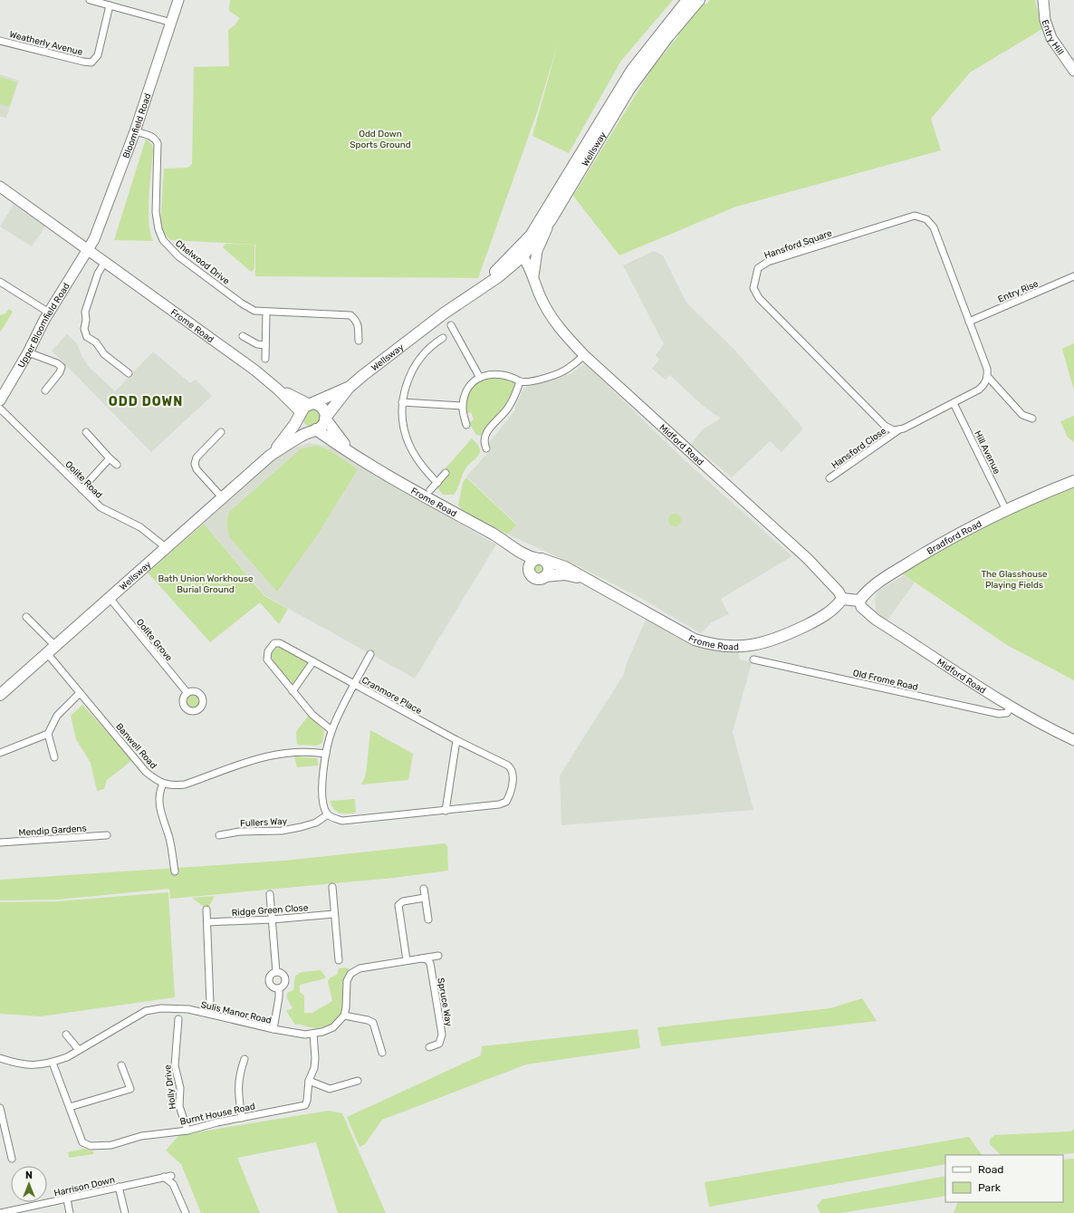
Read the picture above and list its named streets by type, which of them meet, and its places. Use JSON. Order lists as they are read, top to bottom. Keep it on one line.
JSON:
{"streets":{"main road":["Wellsway","Frome Road","Bradford Road"],"street":["Entry Hill","Weatherly Avenue","Bloomfield Road","Hansford Square","Chelwood Drive","Entry Rise","Upper Bloomfield Road","Midford Road","Hansford Close","Hill Avenue","Oolite Road","Oolite Grove","Old Frome Road","Cranmore Place","Banwell Road","Fullers Way","Mendip Gardens","Ridge Green Close","Spruce Way","Sulis Manor Road","Holly Drive","Burnt House Road","Harrison Down"]},"crossings":[["Bloomfield Road","Chelwood Drive"],["Bloomfield Road","Upper Bloomfield Road"],["Bloomfield Road","Frome Road"],["Wellsway","Frome Road"],["Wellsway","Midford Road"],["Wellsway","Oolite Road"],["Wellsway","Oolite Grove"],["Wellsway","Banwell Road"],["Hansford Square","Entry Rise"],["Hansford Square","Hansford Close"],["Upper Bloomfield Road","Frome Road"],["Frome Road","Midford Road"],["Midford Road","Bradford Road"],["Midford Road","Old Frome Road"],["Hill Avenue","Bradford Road"],["Cranmore Place","Fullers Way"],["Sulis Manor Road","Burnt House Road"],["Holly Drive","Burnt House Road"]],"districts":["ODD DOWN"],"parks":["Odd Down Sports Ground","The Glasshouse Playing Fields","Bath Union Workhouse Burial Ground"],"legend":["Road","Park"],"north":"top"}
